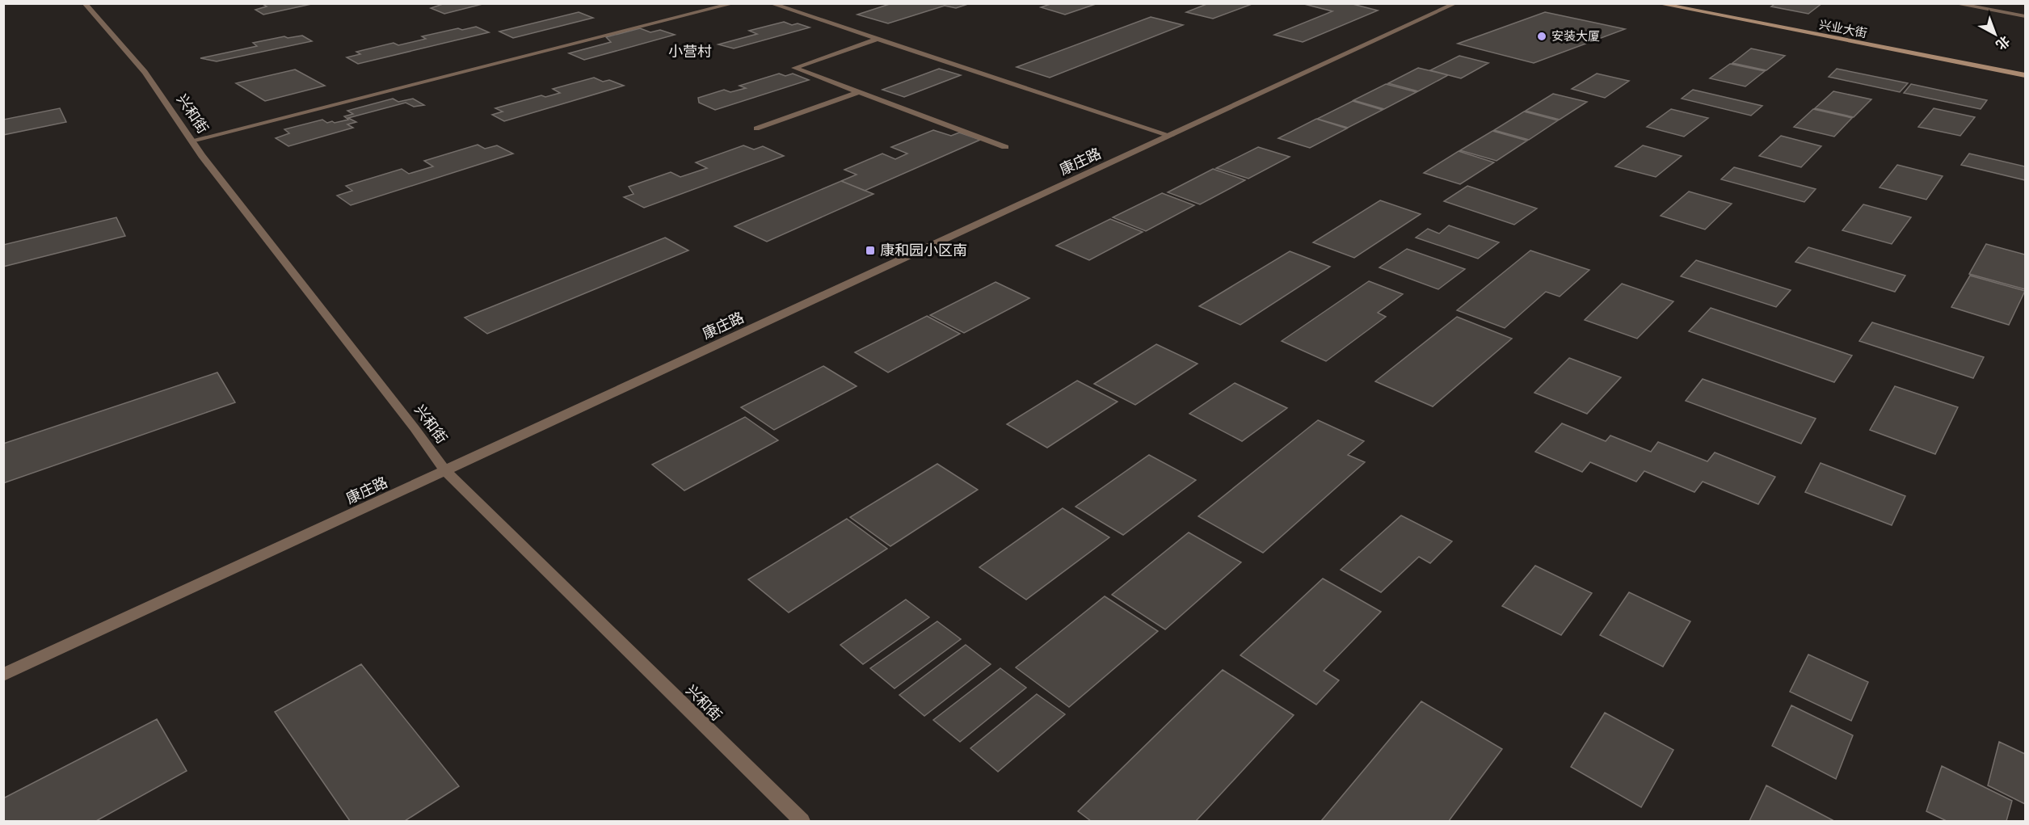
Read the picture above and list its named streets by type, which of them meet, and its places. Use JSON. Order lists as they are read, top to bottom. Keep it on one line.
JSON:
{"streets":{"main road":["兴业大街"],"street":["兴和街","康庄路"]},"crossings":[["兴和街","康庄路"]],"districts":["小营村"],"places":{"other":["安装大厦"],"transit":["康和园小区南"]},"north":"bottom right"}
